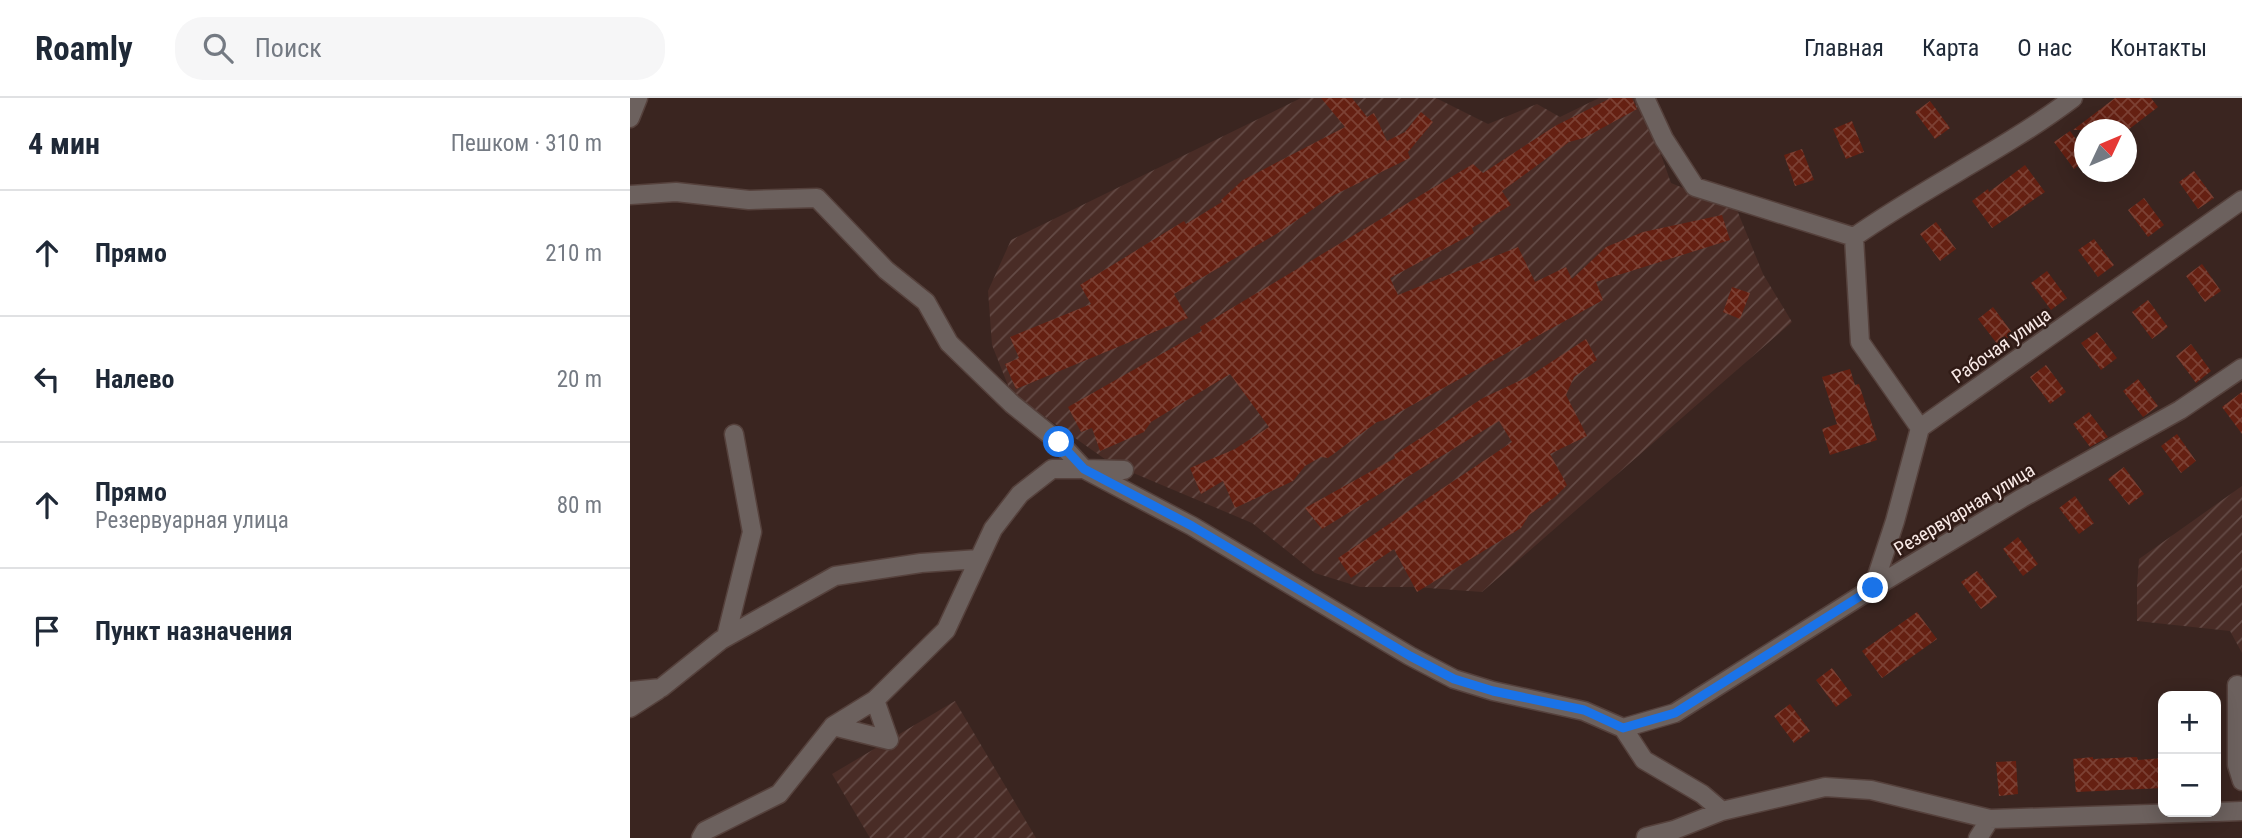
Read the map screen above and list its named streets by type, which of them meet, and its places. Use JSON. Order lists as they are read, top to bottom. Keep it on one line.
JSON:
{"streets":{"street":["Рабочая улица","Резервуарная улица"]},"north":"top right","page":{"header":"Roamly","search":"Поиск","nav":["Главная","Карта","О нас","Контакты"],"heading":["4 мин","Пешком · 310 m"],"list":[["Прямо","210 m"],["Налево","20 m"],["Прямо","Резервуарная улица","80 m"],"Пункт назначения"],"map_buttons":["+","−"]}}
